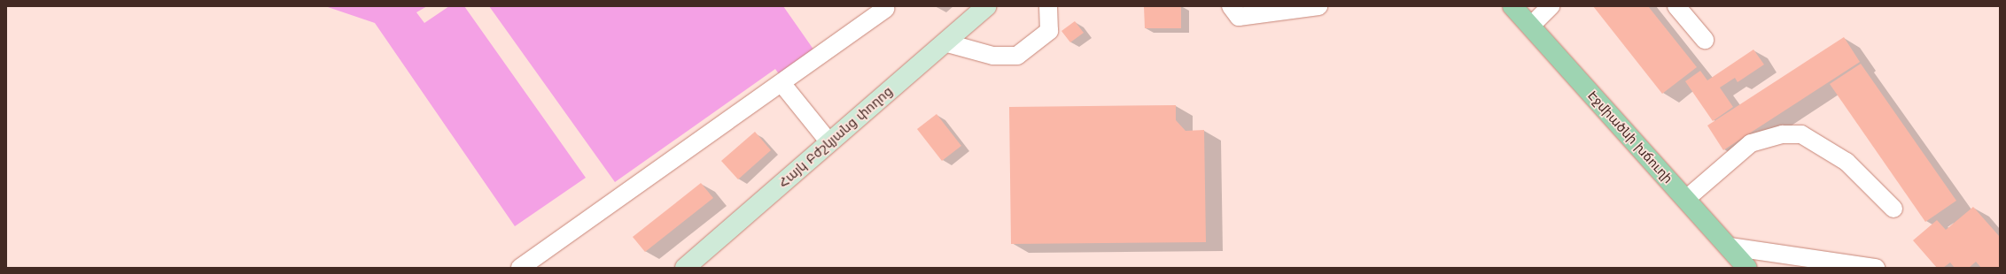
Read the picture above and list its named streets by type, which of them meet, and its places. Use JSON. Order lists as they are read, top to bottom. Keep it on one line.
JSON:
{"streets":{"main road":["Հայկ Բժշկյանց փողոց","Էջմիածնի խճուղի"]}}
